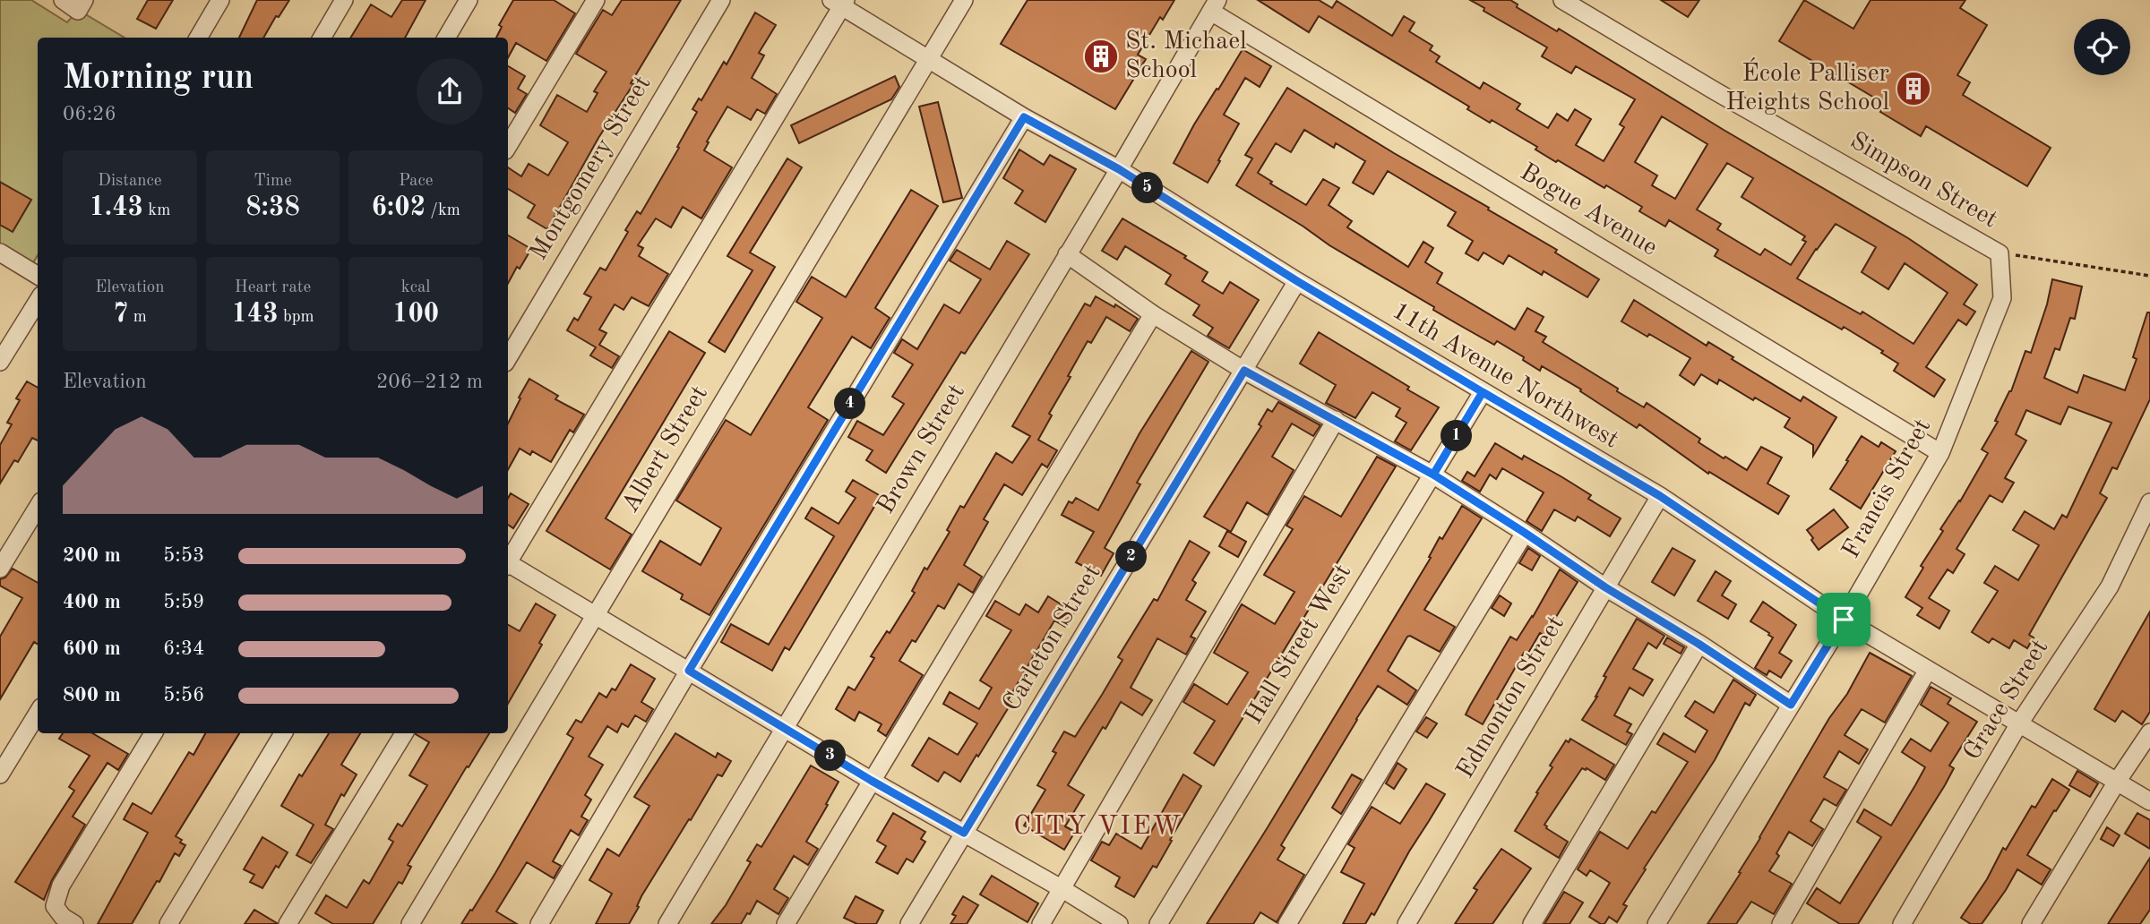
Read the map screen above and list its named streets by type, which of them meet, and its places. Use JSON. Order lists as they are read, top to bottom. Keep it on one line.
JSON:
{"streets":{"street":["Montgomery Street","Simpson Street","Bogue Avenue","11th Avenue Northwest","Albert Street","Brown Street","Francis Street","Carleton Street","Hall Street West","Edmonton Street","Grace Street"]},"crossings":[["Simpson Street","Francis Street"],["Bogue Avenue","Brown Street"],["Bogue Avenue","Francis Street"],["11th Avenue Northwest","Albert Street"],["11th Avenue Northwest","Brown Street"],["11th Avenue Northwest","Francis Street"],["11th Avenue Northwest","Carleton Street"],["11th Avenue Northwest","Hall Street West"],["11th Avenue Northwest","Edmonton Street"],["11th Avenue Northwest","Grace Street"]],"districts":["CITY VIEW"],"places":{"building":["St. Michael School","École Palliser Heights School"]},"page":{"heading":["Morning run","06:26"],"stats":[["Distance","1.43 km"],["Time","8:38"],["Pace","6:02 /km"],["Elevation","7 m"],["Heart rate","143 bpm"],["kcal","100"]],"pins":["5","4","1","2","3"],"chart":["Elevation","206–212 m"],"list":[{"name":"200 m","note":"5:53"},{"name":"400 m","note":"5:59"},{"name":"600 m","note":"6:34"},{"name":"800 m","note":"5:56"}]}}
